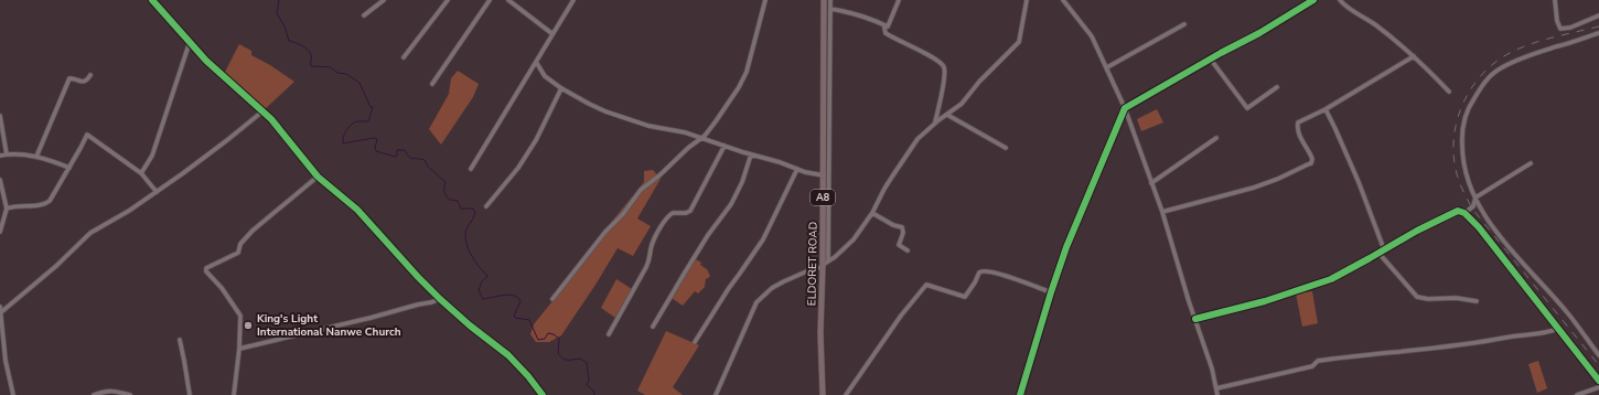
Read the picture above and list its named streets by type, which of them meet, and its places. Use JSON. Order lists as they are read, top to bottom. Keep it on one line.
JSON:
{"streets":{"highway":["A8","ELDORET ROAD"]},"places":["King's Light International Nanwe Church"]}
